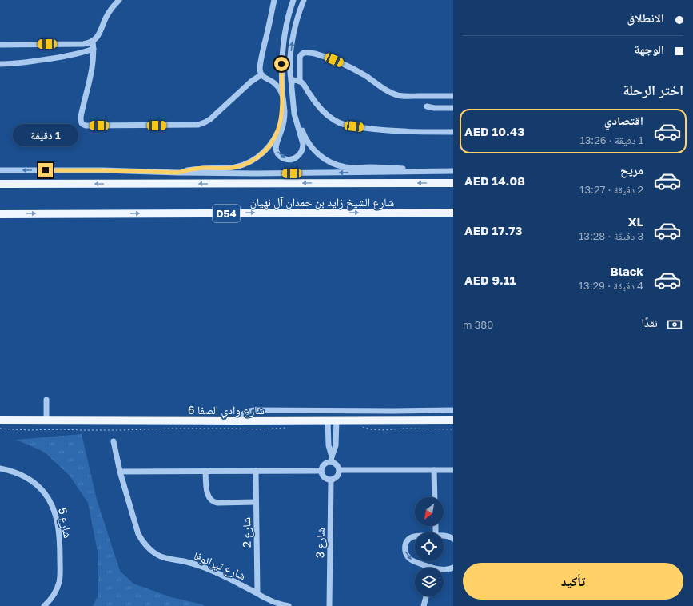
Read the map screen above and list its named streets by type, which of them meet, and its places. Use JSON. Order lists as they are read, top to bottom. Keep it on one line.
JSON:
{"streets":{"main road":["شارع الشيخ زايد بن حمدان آل نهيان","D54","شارع وادي الصفا 6"],"street":["شارع 5","شارع 2","شارع 3","شارع تيرانوفا"]},"crossings":[["شارع 2","شارع تيرانوفا"]],"north":"bottom left","page":{"banner":["الانطلاق","الوجهة"],"heading":"اختر الرحلة","list":[{"name":"اقتصادي","note":"1 دقيقة · 13:26","value":"AED 10.43"},{"name":"مريح","note":"2 دقيقة · 13:27","value":"AED 14.08"},{"name":"XL","note":"3 دقيقة · 13:28","value":"AED 17.73"},{"name":"Black","note":"4 دقيقة · 13:29","value":"AED 9.11"}],"bubble":"1 دقيقة","pay":["نقدًا","380 m"],"buttons":"تأكيد"}}
